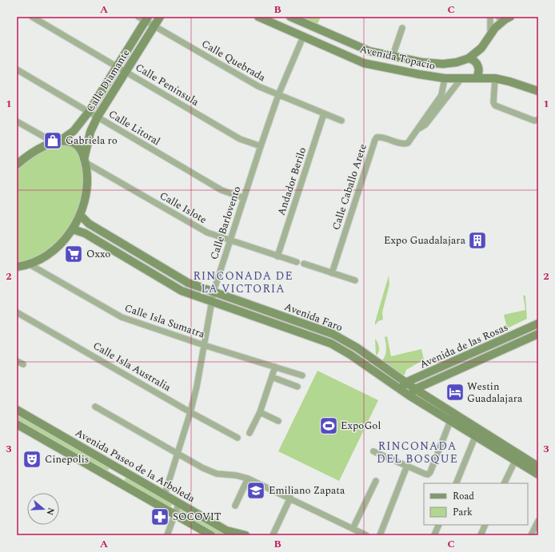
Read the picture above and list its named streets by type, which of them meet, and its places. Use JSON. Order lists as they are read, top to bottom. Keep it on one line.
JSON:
{"streets":{"street":["Avenida Topacio","Calle Quebrada","Calle Diamante","Calle Península","Calle Litoral","Andador Berilo","Calle Caballo Arete","Calle Islote","Calle Barlovento","Avenida Faro","Calle Isla Sumatra","Avenida de las Rosas","Calle Isla Australia","Avenida Paseo de la Arboleda"]},"crossings":[["Avenida Topacio","Calle Caballo Arete"],["Avenida Topacio","Calle Barlovento"],["Calle Quebrada","Calle Diamante"],["Calle Quebrada","Andador Berilo"],["Calle Quebrada","Calle Barlovento"],["Calle Diamante","Calle Península"],["Calle Diamante","Calle Litoral"],["Calle Diamante","Calle Islote"],["Calle Península","Calle Barlovento"],["Calle Litoral","Calle Barlovento"],["Andador Berilo","Calle Islote"],["Calle Islote","Calle Barlovento"],["Calle Barlovento","Avenida Faro"],["Calle Barlovento","Calle Isla Sumatra"],["Calle Barlovento","Calle Isla Australia"],["Calle Barlovento","Avenida Paseo de la Arboleda"],["Avenida Faro","Avenida de las Rosas"]],"districts":["RINCONADA DE LA VICTORIA","RINCONADA DEL BOSQUE"],"places":{"shop":["Gabriela ro"],"building":["Expo Guadalajara"],"supermarket":["Oxxo"],"hotel":["Westin Guadalajara"],"sports":["ExpoGol"],"theatre":["Cinepolis"],"school or university":["Emiliano Zapata"],"pharmacy":["SOCOVIT"]},"legend":["Road","Park"],"north":"right","grid":{"columns":["A","B","C"],"rows":["1","2","3"]}}
